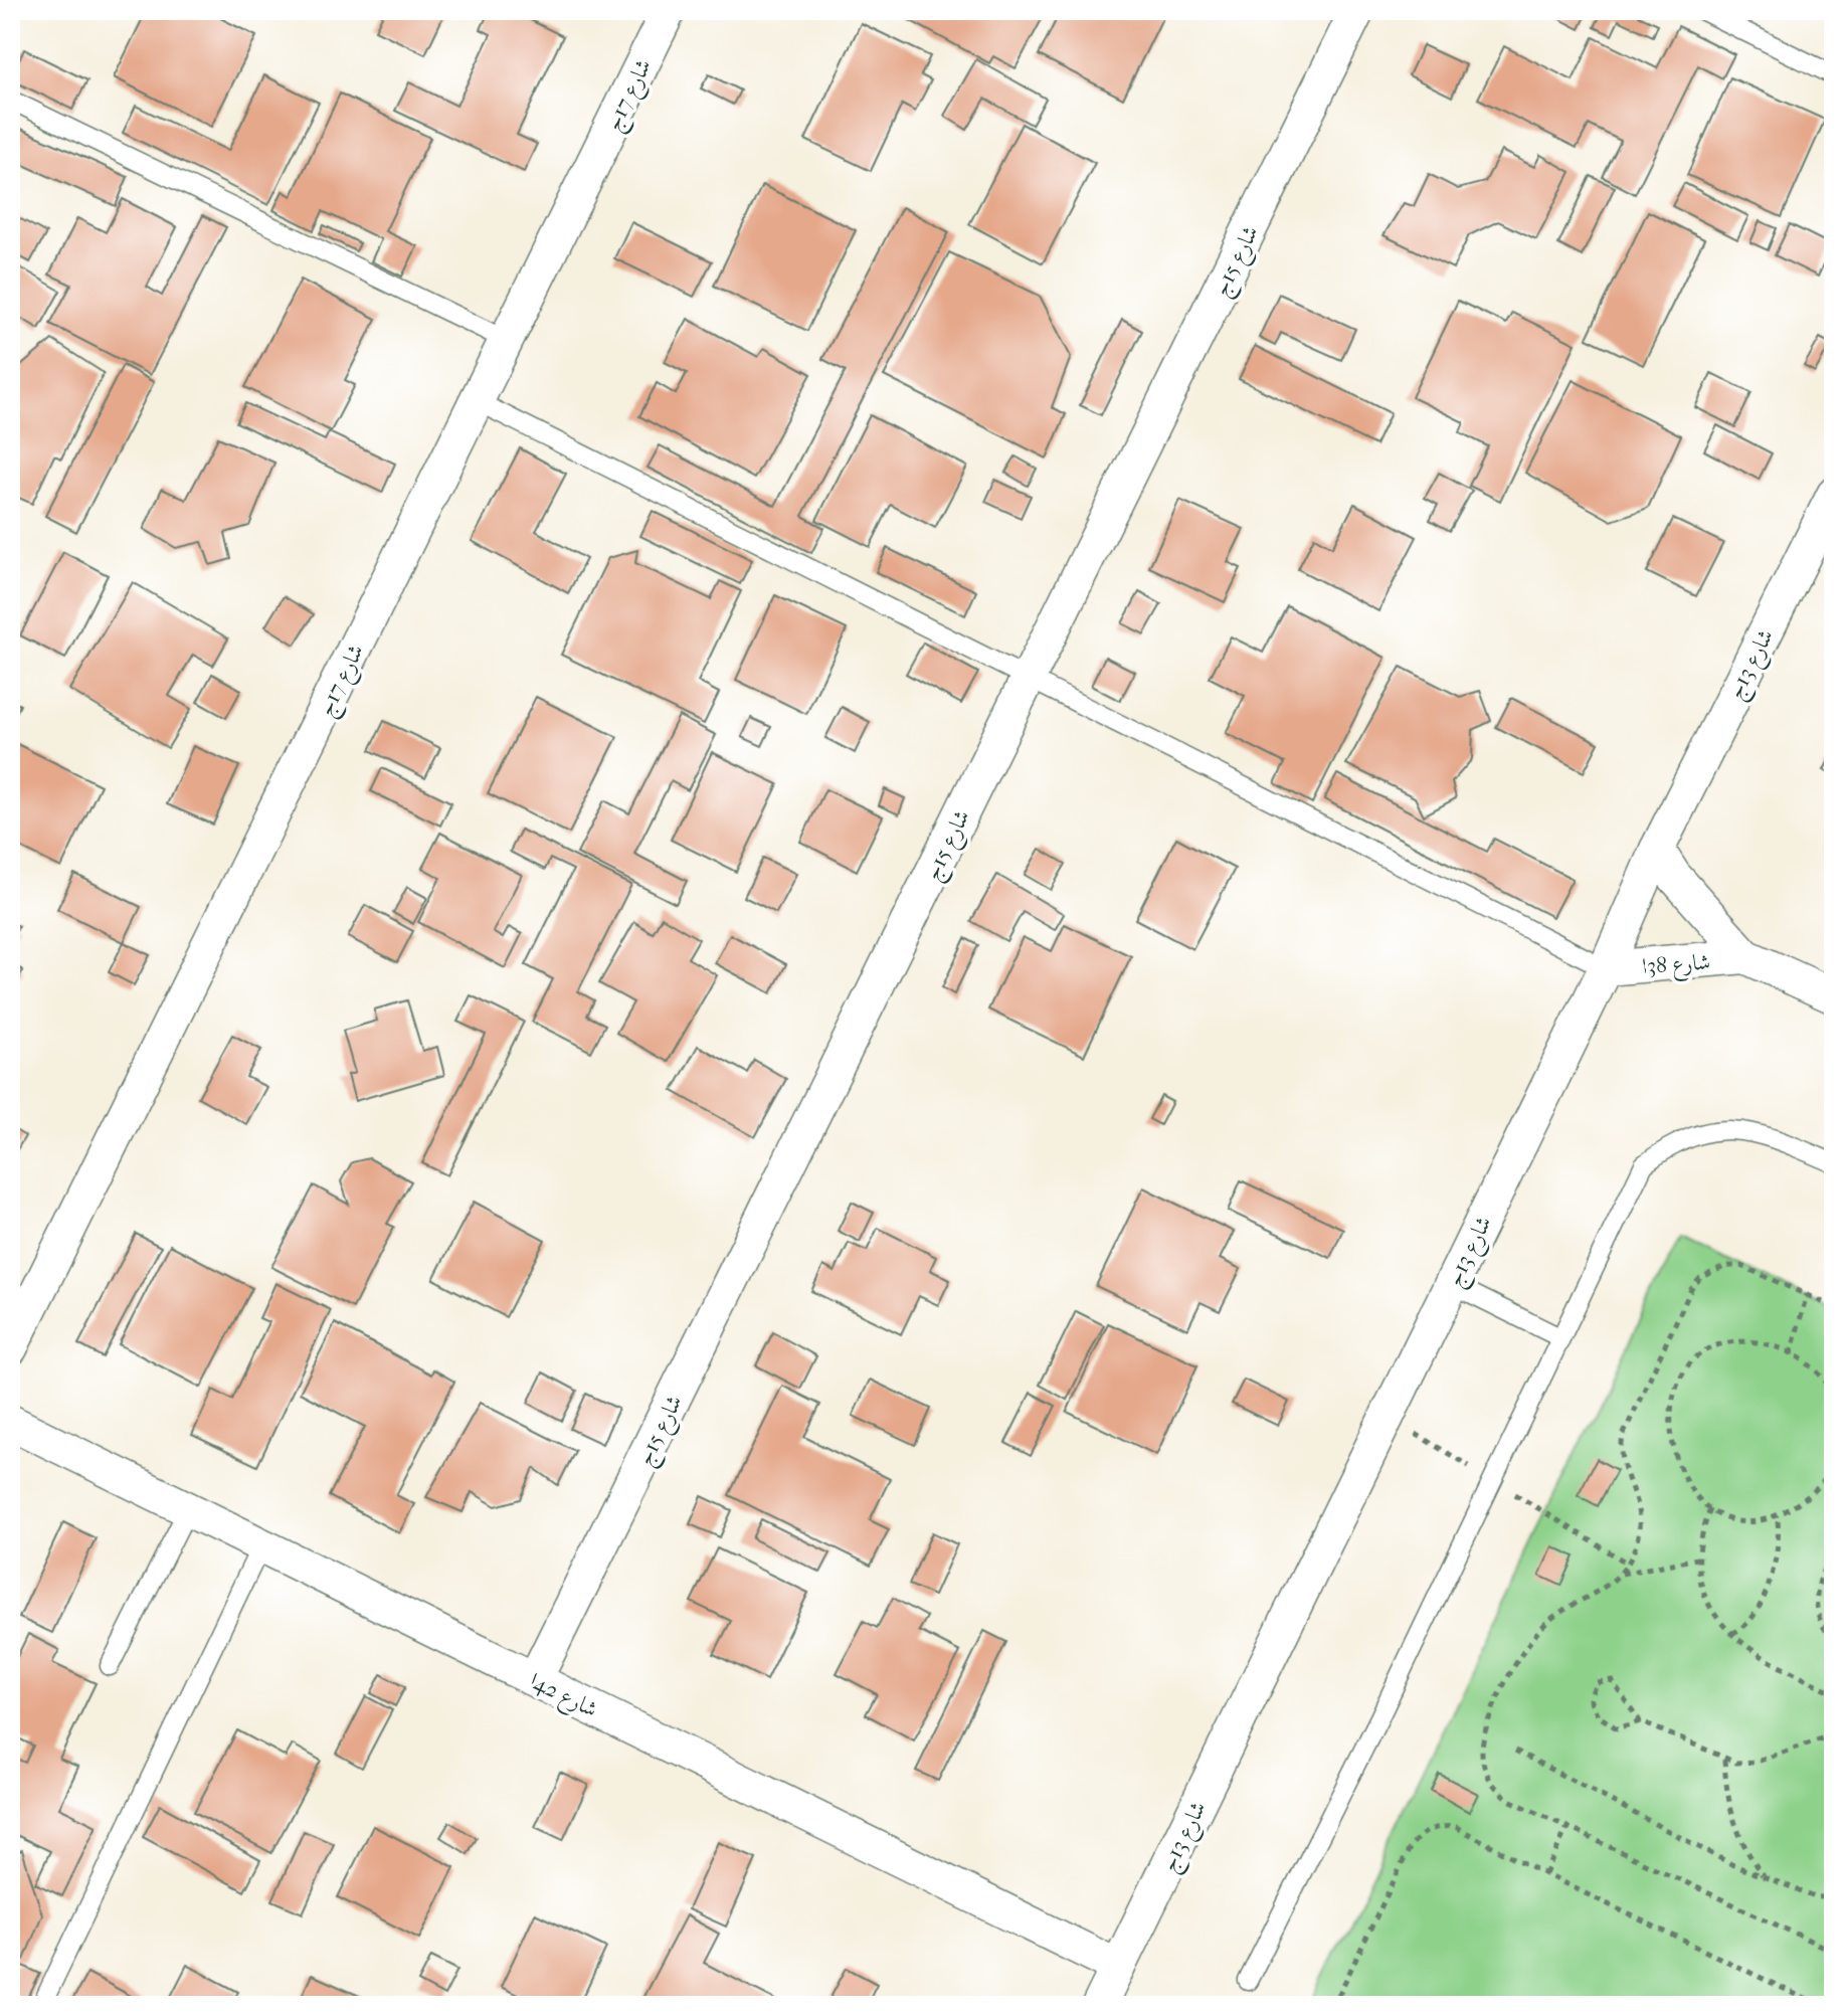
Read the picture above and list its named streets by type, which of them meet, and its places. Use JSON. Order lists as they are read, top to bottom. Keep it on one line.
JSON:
{"streets":{"street":["شارع 17ج","شارع 15ج","شارع 13ج","شارع 38ا","شارع 42ا"]},"crossings":[["شارع 15ج","شارع 42ا"],["شارع 13ج","شارع 38ا"],["شارع 13ج","شارع 42ا"]]}
